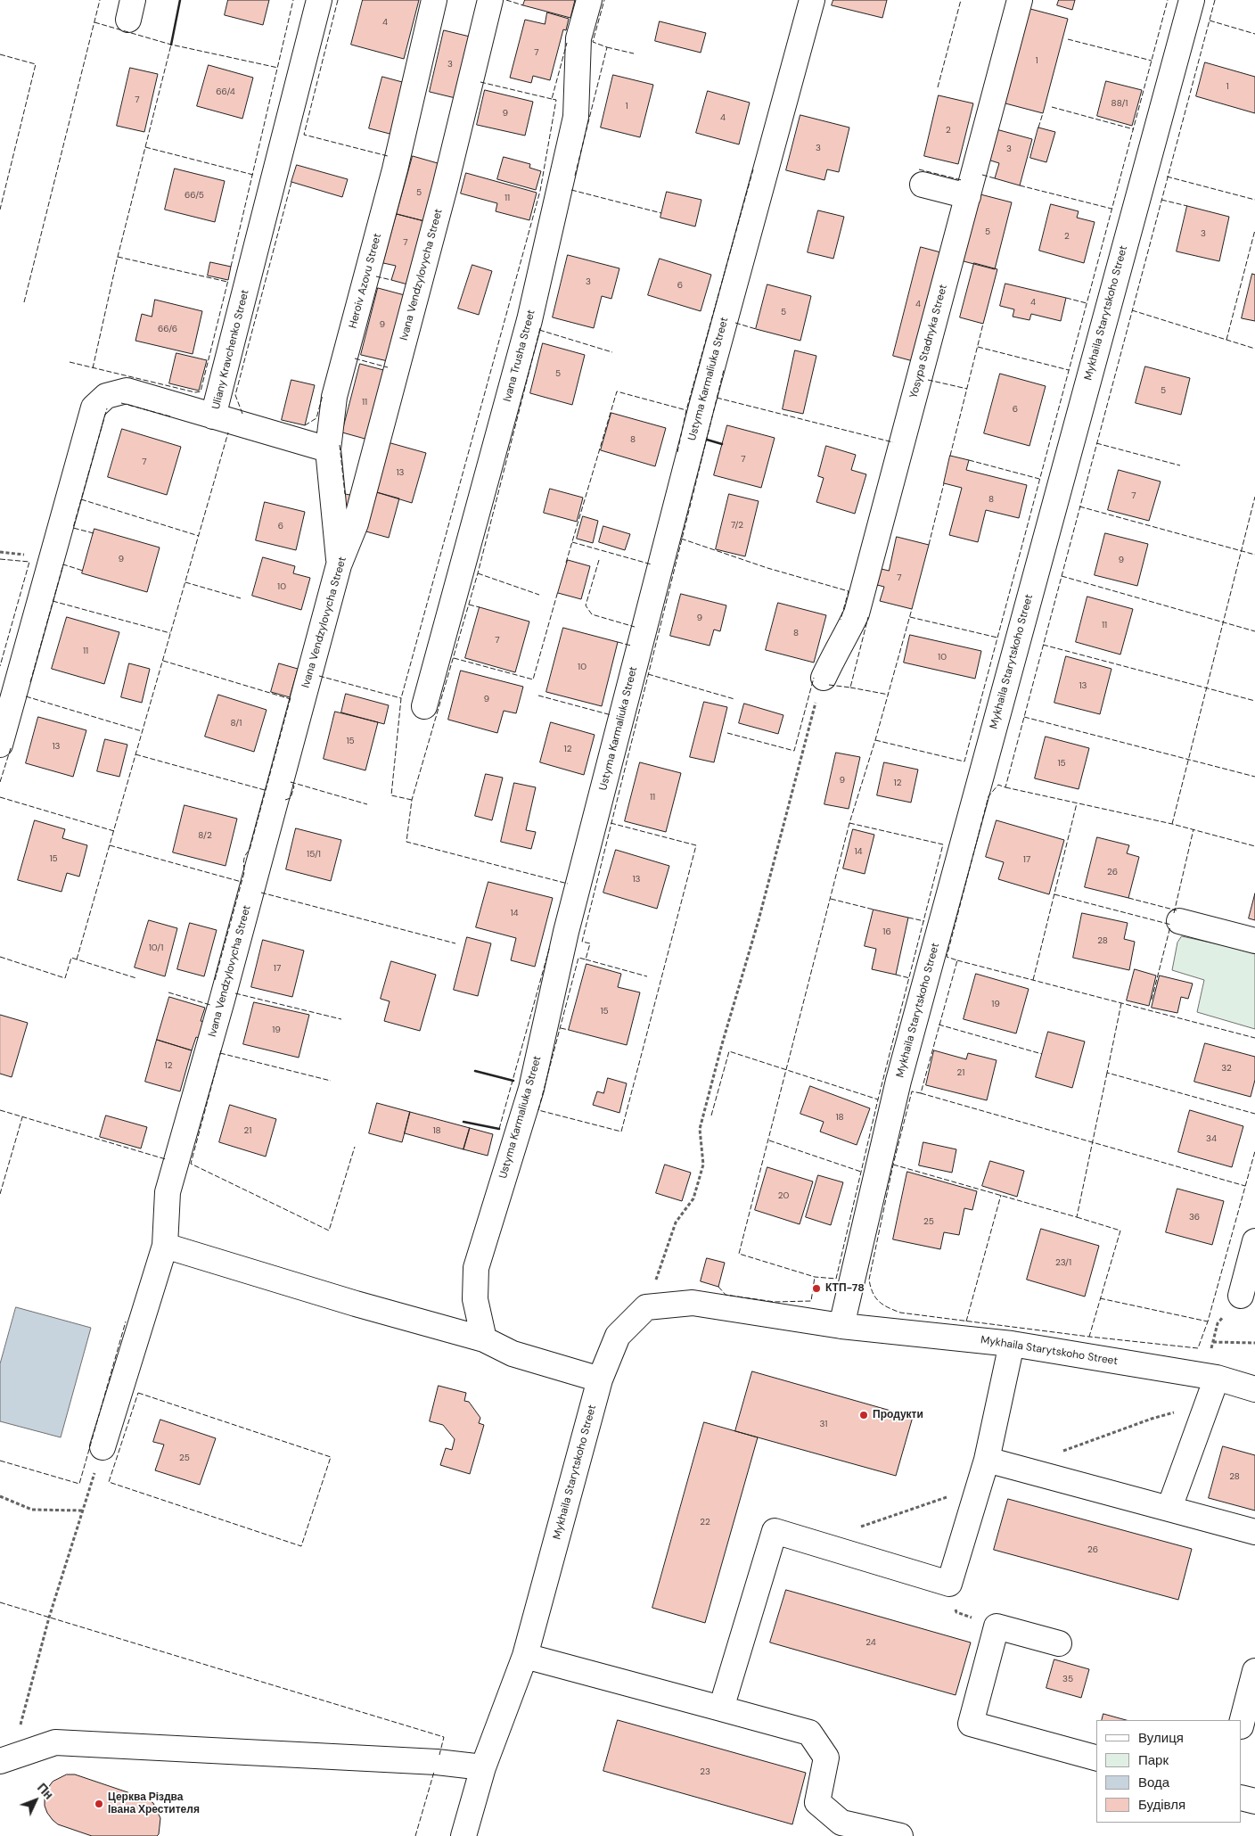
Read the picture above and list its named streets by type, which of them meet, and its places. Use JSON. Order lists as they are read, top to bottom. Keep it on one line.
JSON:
{"streets":{"street":["Ivana Vendzylovycha Street","Heroiv Azovu Street","Mykhaila Starytskoho Street","Yosypa Stadnyka Street","Uliany Kravchenko Street","Ivana Trusha Street","Ustyma Karmaliuka Street"]},"crossings":[["Ivana Vendzylovycha Street","Heroiv Azovu Street"]],"places":["КТП-78","Продукти","Церква Різдва Івана Хрестителя"],"house_numbers":["4","7","1","3","1","66/4","7","88/1","1","9","4","2","3","3","5","66/5","11","5","3","2","7","3","6","4","4","5","9","66/6","5","5","11","6","8","7","7","13","7","8","7/2","6","9","9","7","10","9","11","8","7","11","10","10","13","9","8/1","15","13","12","15","9","12","11","8/2","14","15/1","15","17","26","13","14","16","28","10/1","17","19","15","19","12","32","21","18","21","18","34","20","36","25","23/1","31","25","28","22","26","24","35","23"],"legend":["Вулиця","Парк","Вода","Будівля"],"north":"top right"}
